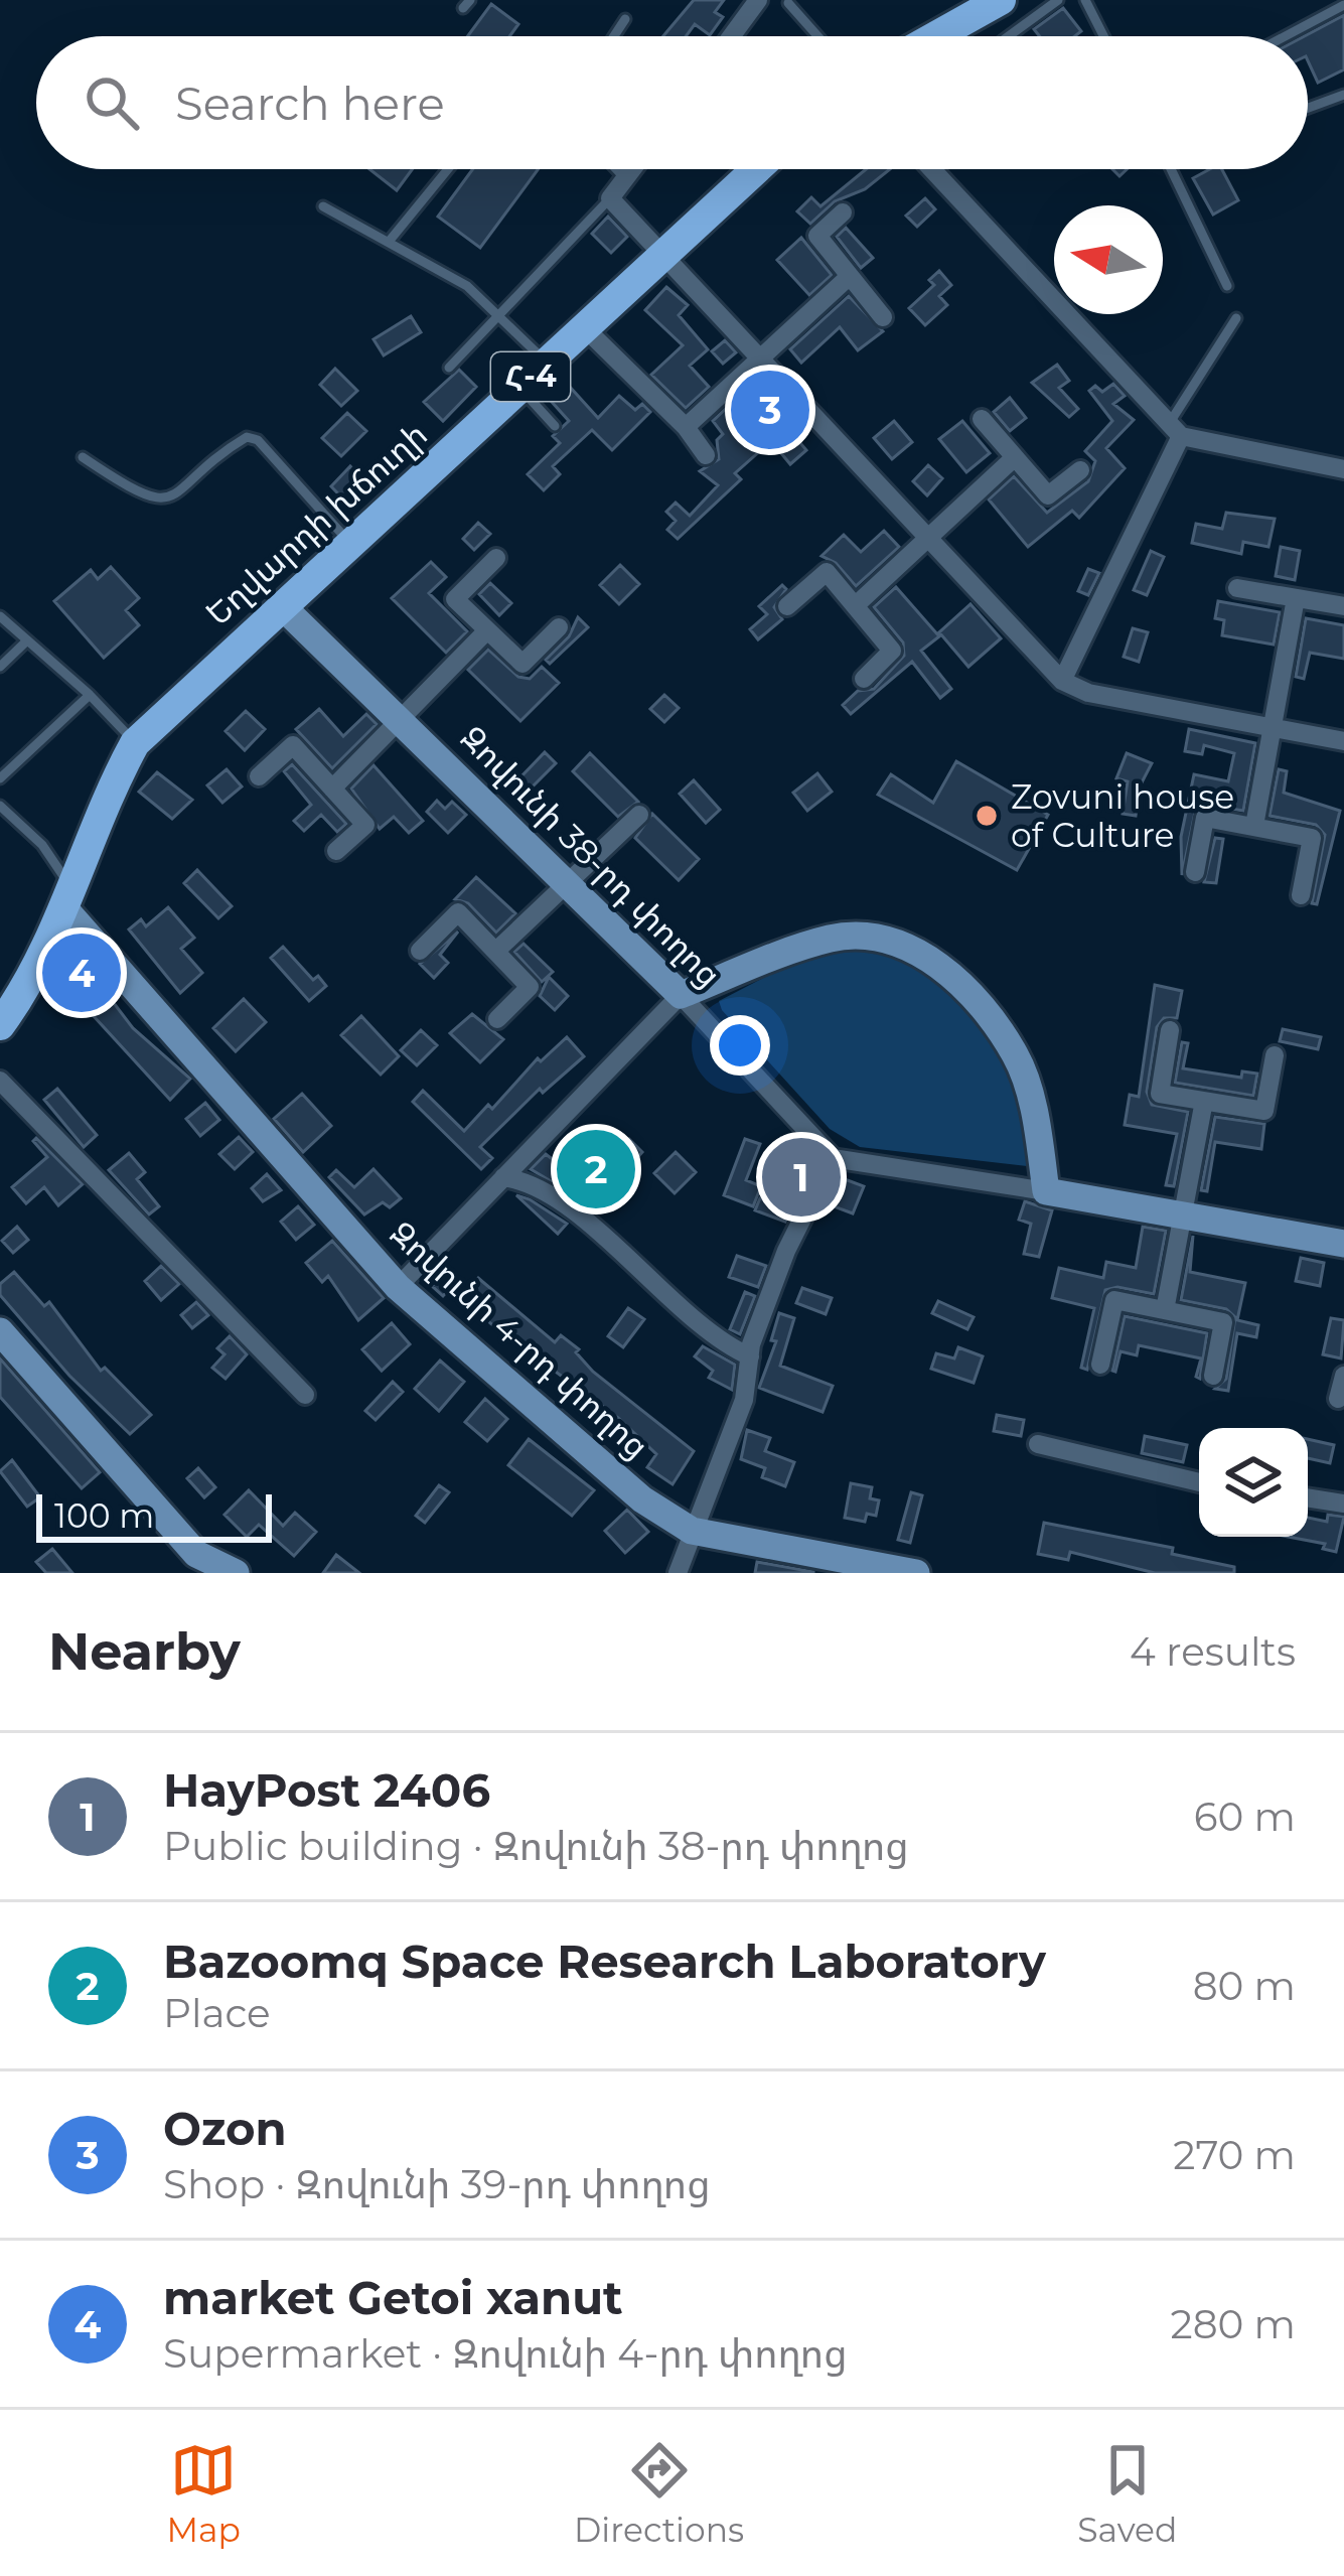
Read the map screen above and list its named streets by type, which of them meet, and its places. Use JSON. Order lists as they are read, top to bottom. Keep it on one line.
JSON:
{"streets":{"main road":["Հ-4","Եղվարդի խճուղի"],"street":["Զովունի 38-րդ փողոց","Զովունի 4-րդ փողոց"]},"crossings":[["Եղվարդի խճուղի","Զովունի 38-րդ փողոց"],["Եղվարդի խճուղի","Զովունի 4-րդ փողոց"]],"places":["Zovuni house of Culture"],"scale_bar":"100 m","north":"left","page":{"search":"Search here","pins":["3","4","2","1"],"scale":"100 m","heading":["Nearby","4 results"],"list":[{"mark":"1","name":"HayPost 2406","note":"Public building · Զովունի 38-րդ փողոց","value":"60 m"},{"mark":"2","name":"Bazoomq Space Research Laboratory","note":"Place","value":"80 m"},{"mark":"3","name":"Ozon","note":"Shop · Զովունի 39-րդ փողոց","value":"270 m"},{"mark":"4","name":"market Getoi xanut","note":"Supermarket · Զովունի 4-րդ փողոց","value":"280 m"}],"nav":["Map","Directions","Saved"]}}
